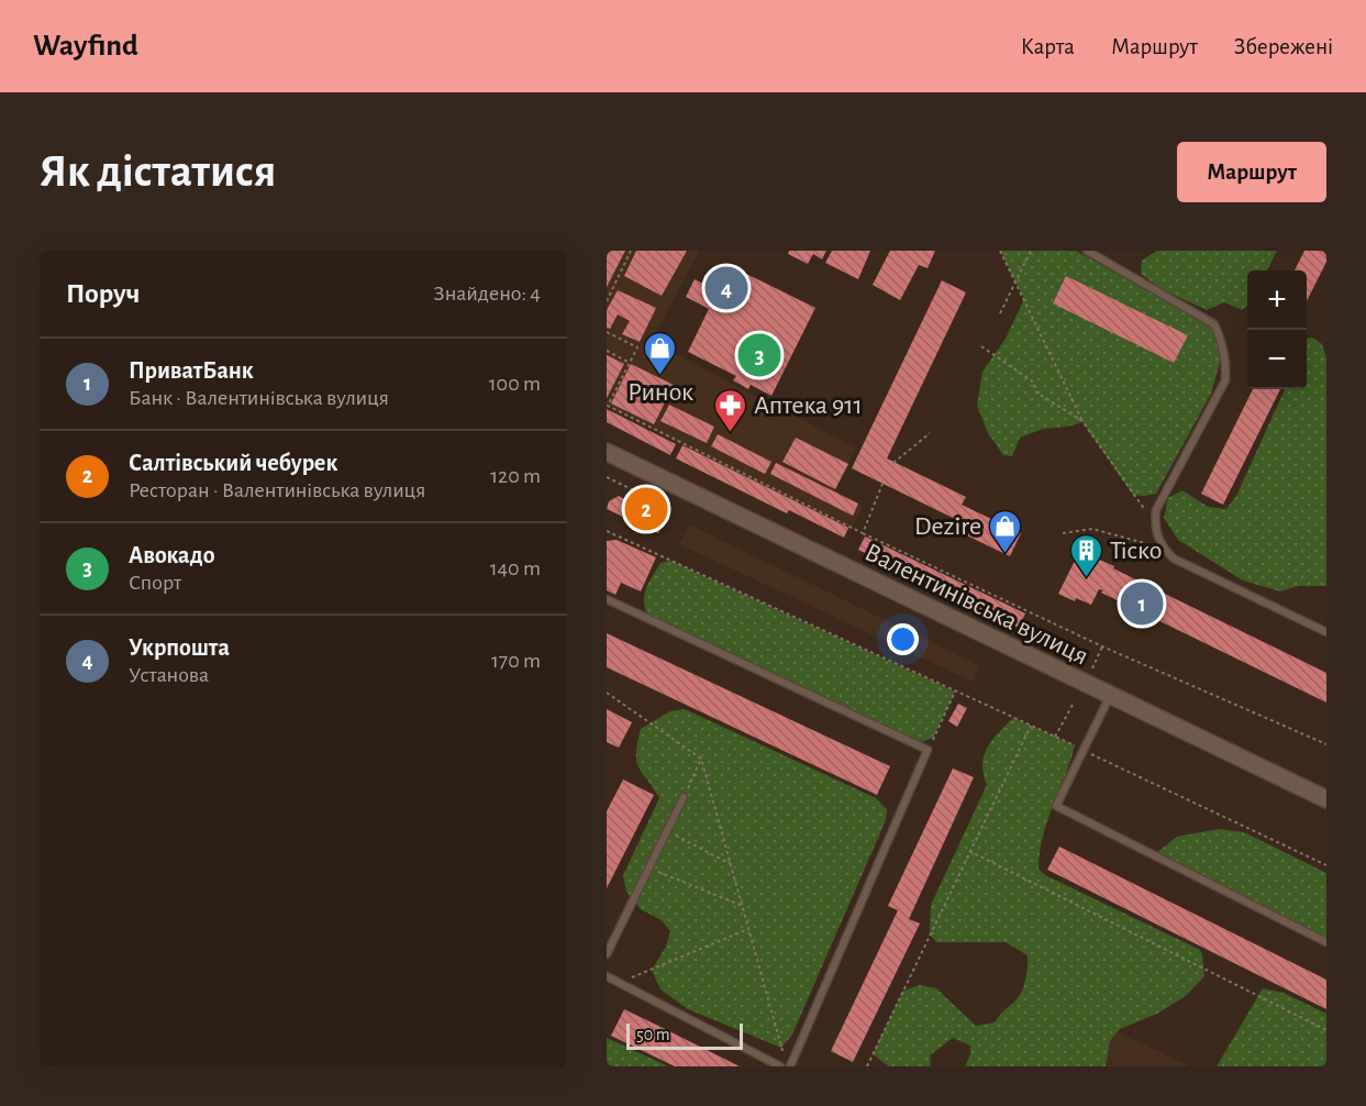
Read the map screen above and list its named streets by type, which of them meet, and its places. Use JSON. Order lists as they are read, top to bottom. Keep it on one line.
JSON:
{"streets":{"street":["Валентинівська вулиця"]},"places":{"shop":["Ринок","Dezire"],"pharmacy":["Аптека 911"],"building":["Тіско"]},"scale_bar":"50 m","page":{"header":"Wayfind","nav":["Карта","Маршрут","Збережені"],"buttons":"Маршрут","title":"Як дістатися","heading":["Поруч","Знайдено: 4"],"pins":["4","3","2","1"],"map_buttons":["+","−"],"list":[{"mark":"1","name":"ПриватБанк","note":"Банк · Валентинівська вулиця","value":"100 m"},{"mark":"2","name":"Салтівський чебурек","note":"Ресторан · Валентинівська вулиця","value":"120 m"},{"mark":"3","name":"Авокадо","note":"Спорт","value":"140 m"},{"mark":"4","name":"Укрпошта","note":"Установа","value":"170 m"}],"scale":"50 m"}}
